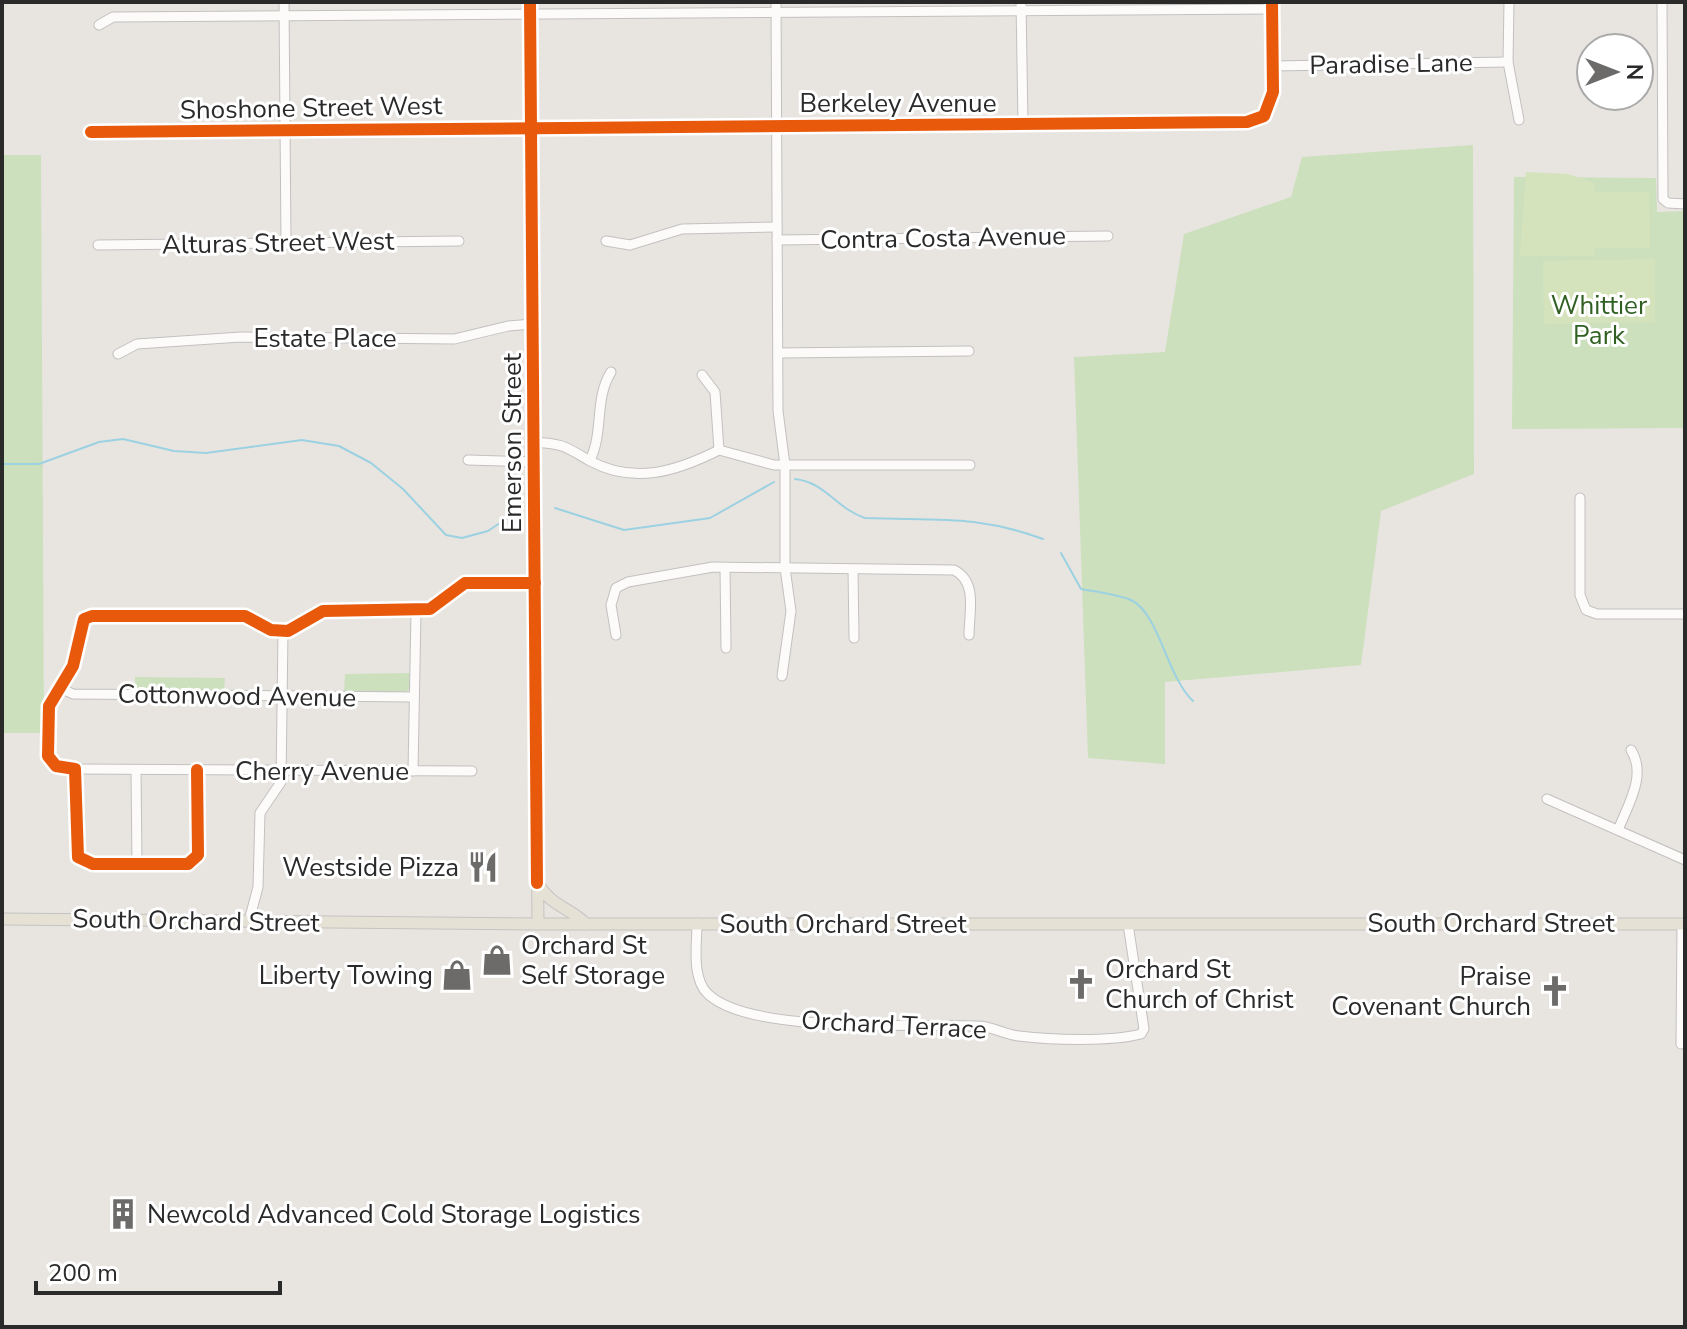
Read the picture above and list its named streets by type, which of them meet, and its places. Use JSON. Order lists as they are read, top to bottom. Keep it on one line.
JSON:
{"streets":{"main road":["Emerson Street","South Orchard Street"],"street":["Paradise Lane","Berkeley Avenue","Shoshone Street West","Contra Costa Avenue","Alturas Street West","Estate Place","Cottonwood Avenue","Cherry Avenue","Orchard Terrace"]},"crossings":[["Paradise Lane","Berkeley Avenue"],["Berkeley Avenue","Shoshone Street West"],["Berkeley Avenue","Emerson Street"],["Shoshone Street West","Emerson Street"],["Estate Place","Emerson Street"],["Emerson Street","South Orchard Street"],["South Orchard Street","Orchard Terrace"]],"parks":["Whittier Park"],"places":{"restaurant":["Westside Pizza"],"shop":["Orchard St Self Storage","Liberty Towing"],"church":["Orchard St Church of Christ","Praise Covenant Church"],"building":["Newcold Advanced Cold Storage Logistics"]},"scale_bar":"200 m","north":"right"}
